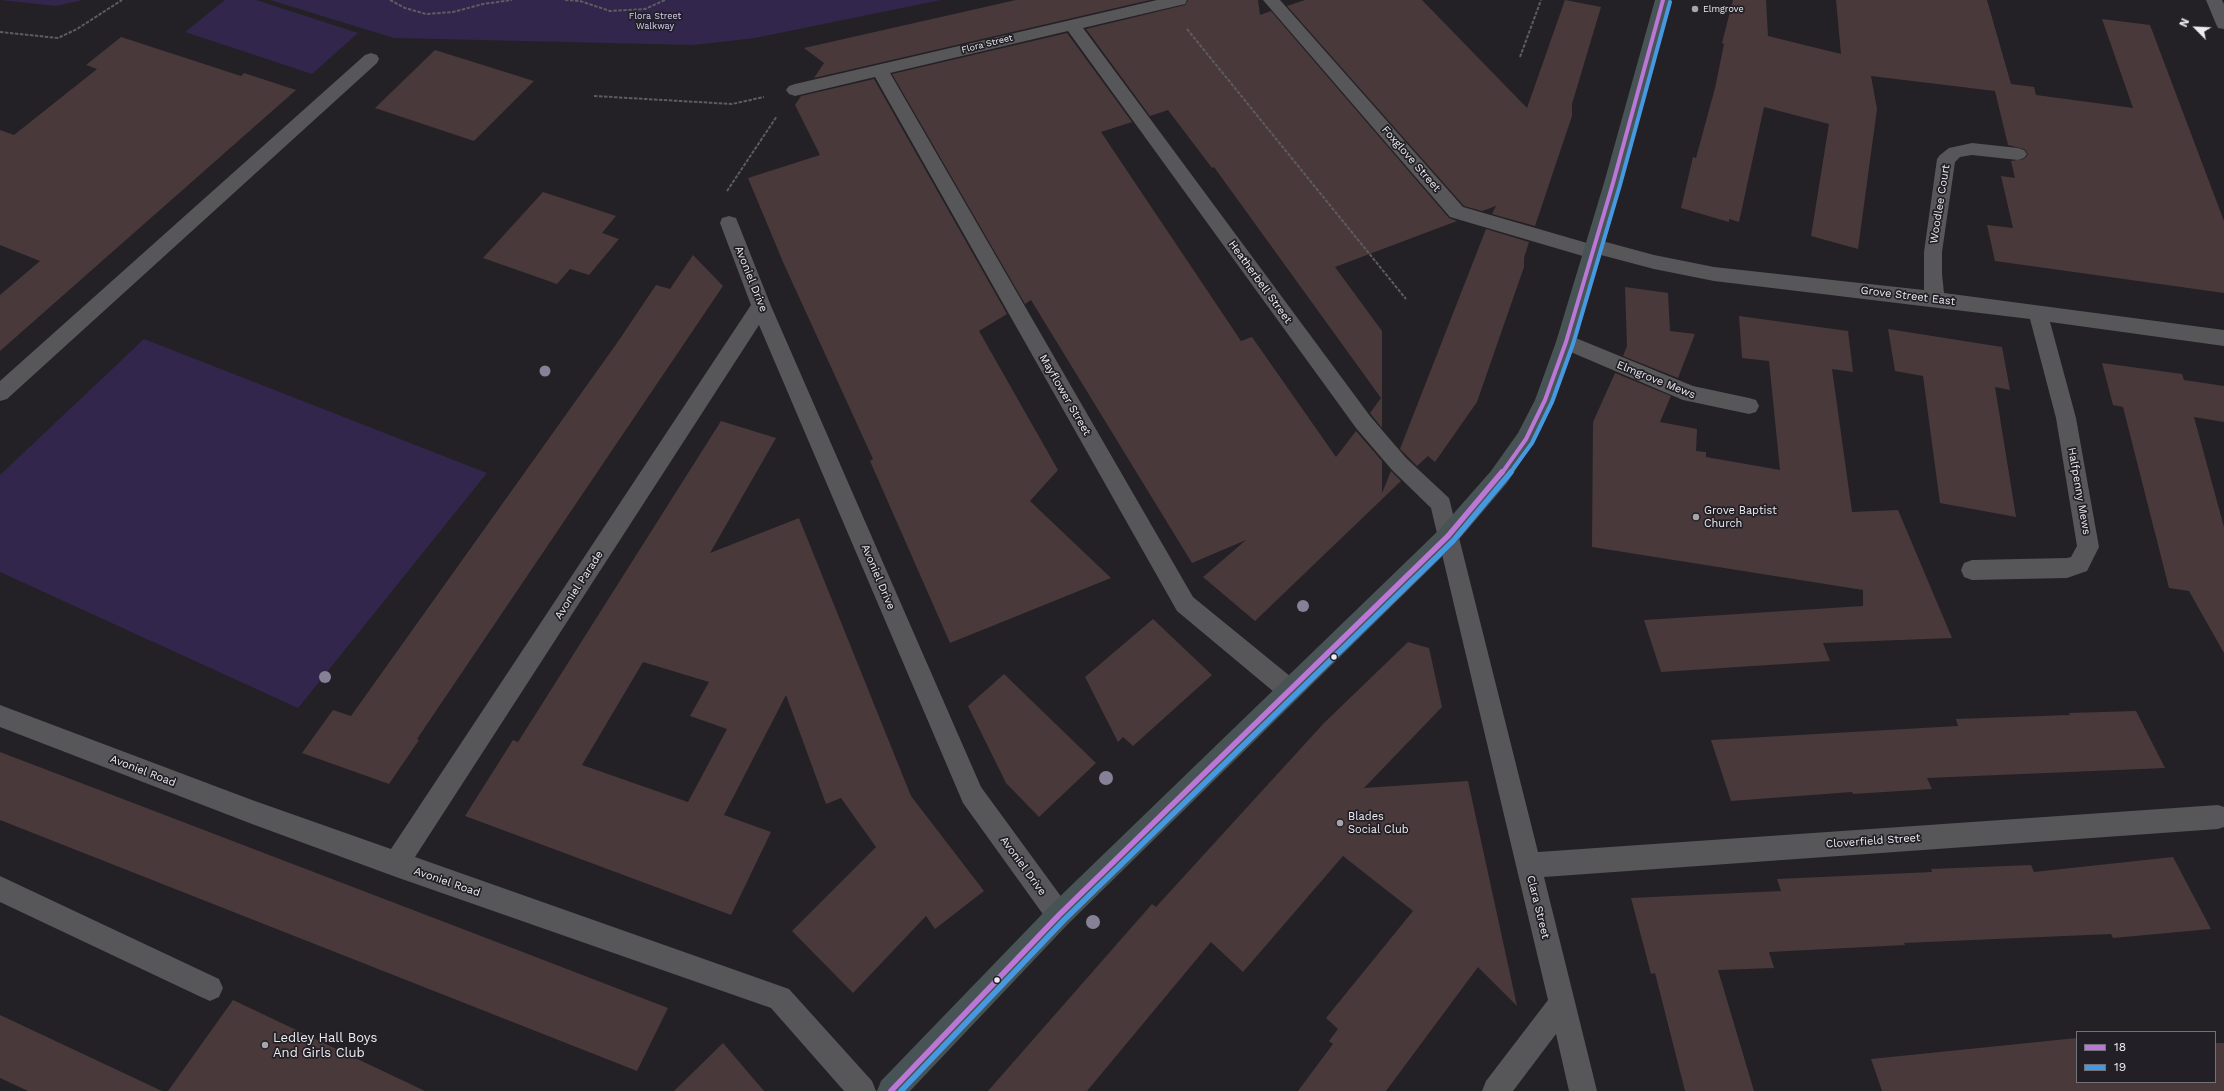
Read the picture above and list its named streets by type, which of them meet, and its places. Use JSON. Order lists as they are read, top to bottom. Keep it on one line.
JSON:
{"streets":{"street":["Flora Street","Foxglove Street","Woodlee Court","Avoniel Drive","Heatherbell Street","Grove Street East","Elmgrove Mews","Mayflower Street","Halfpenny Mews","Avoniel Parade","Avoniel Road","Cloverfield Street","Clara Street"]},"crossings":[["Flora Street","Heatherbell Street"],["Flora Street","Mayflower Street"],["Foxglove Street","Grove Street East"],["Woodlee Court","Grove Street East"],["Avoniel Drive","Avoniel Parade"],["Heatherbell Street","Clara Street"],["Grove Street East","Halfpenny Mews"],["Avoniel Parade","Avoniel Road"],["Cloverfield Street","Clara Street"]],"parks":["Flora Street Walkway"],"places":["Elmgrove","Grove Baptist Church","Blades Social Club","Ledley Hall Boys And Girls Club"],"lines":["transit line 18","transit line 19"],"legend":["18","19"],"north":"top left"}
